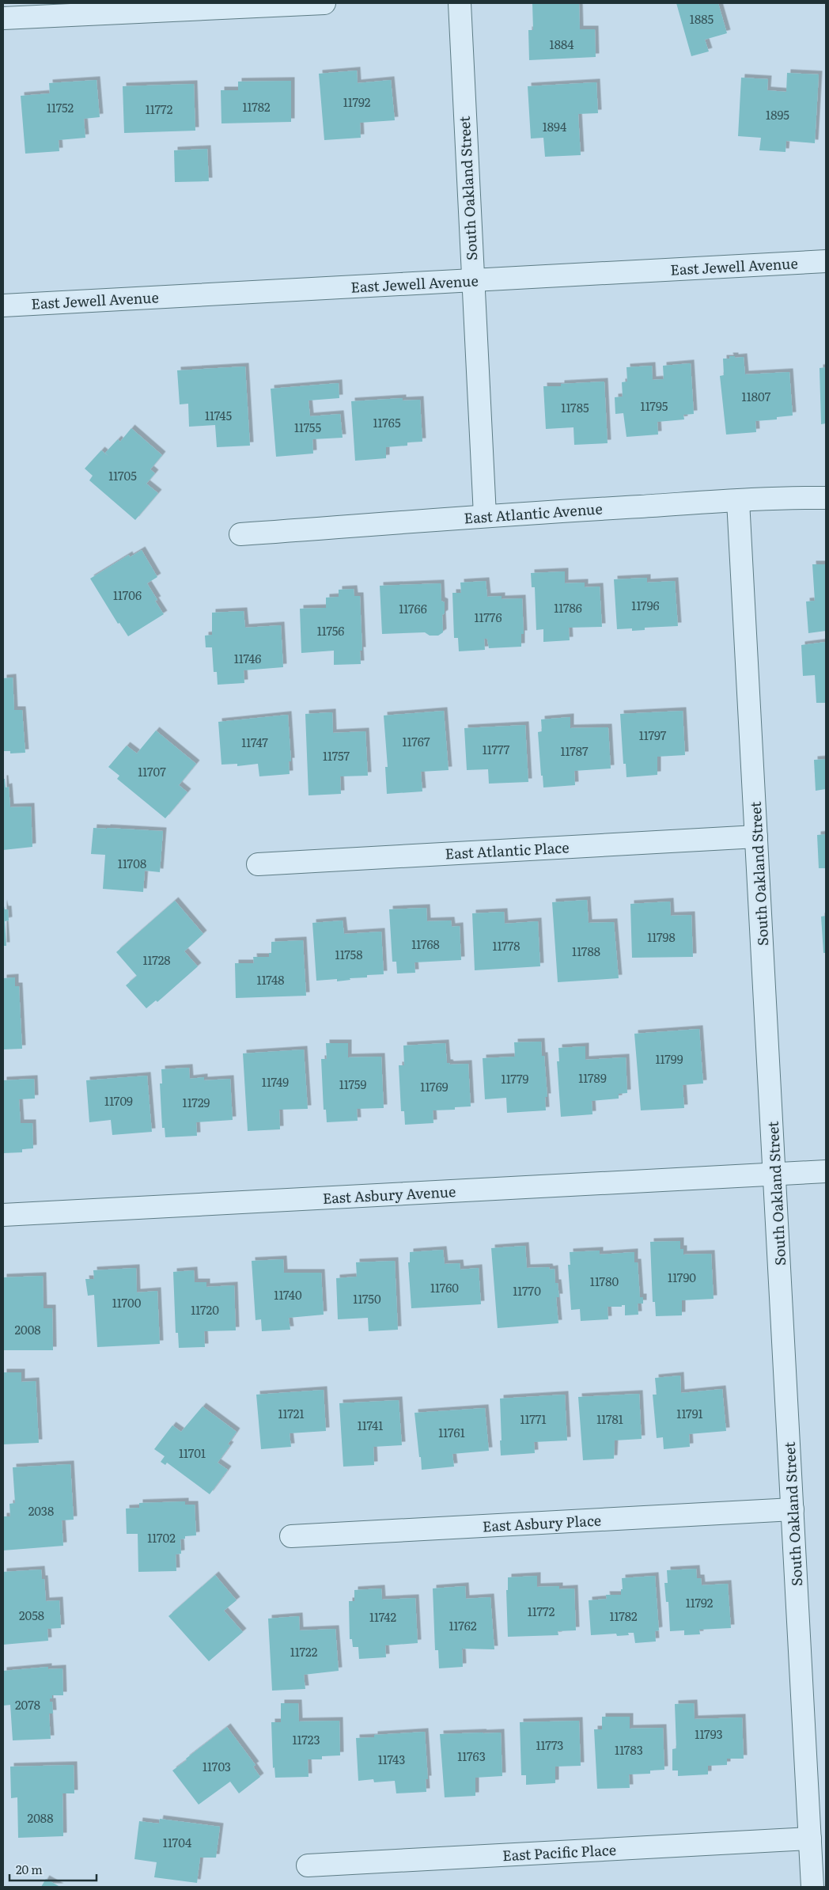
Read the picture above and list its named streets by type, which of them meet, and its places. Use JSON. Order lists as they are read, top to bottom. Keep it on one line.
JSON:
{"streets":{"street":["South Oakland Street","East Jewell Avenue","East Atlantic Avenue","East Atlantic Place","East Asbury Avenue","East Asbury Place","East Pacific Place"]},"crossings":[["South Oakland Street","East Jewell Avenue"],["South Oakland Street","East Atlantic Avenue"],["South Oakland Street","East Atlantic Place"],["South Oakland Street","East Asbury Avenue"],["South Oakland Street","East Asbury Place"],["South Oakland Street","East Pacific Place"]],"house_numbers":["1885","1884","11792","11782","11752","11772","1895","1894","11807","11795","11785","11745","11765","11755","11705","11706","11796","11786","11766","11776","11756","11746","11797","11767","11747","11777","11787","11757","11707","11708","11798","11768","11778","11788","11758","11728","11748","11799","11789","11779","11749","11759","11769","11709","11729","11790","11780","11760","11770","11740","11750","11700","11720","2008","11721","11791","11771","11781","11741","11761","11701","2038","11702","11792","11772","2058","11782","11742","11762","11722","2078","11793","11723","11773","11783","11763","11743","11703","2088","11704"],"scale_bar":"20 m"}
